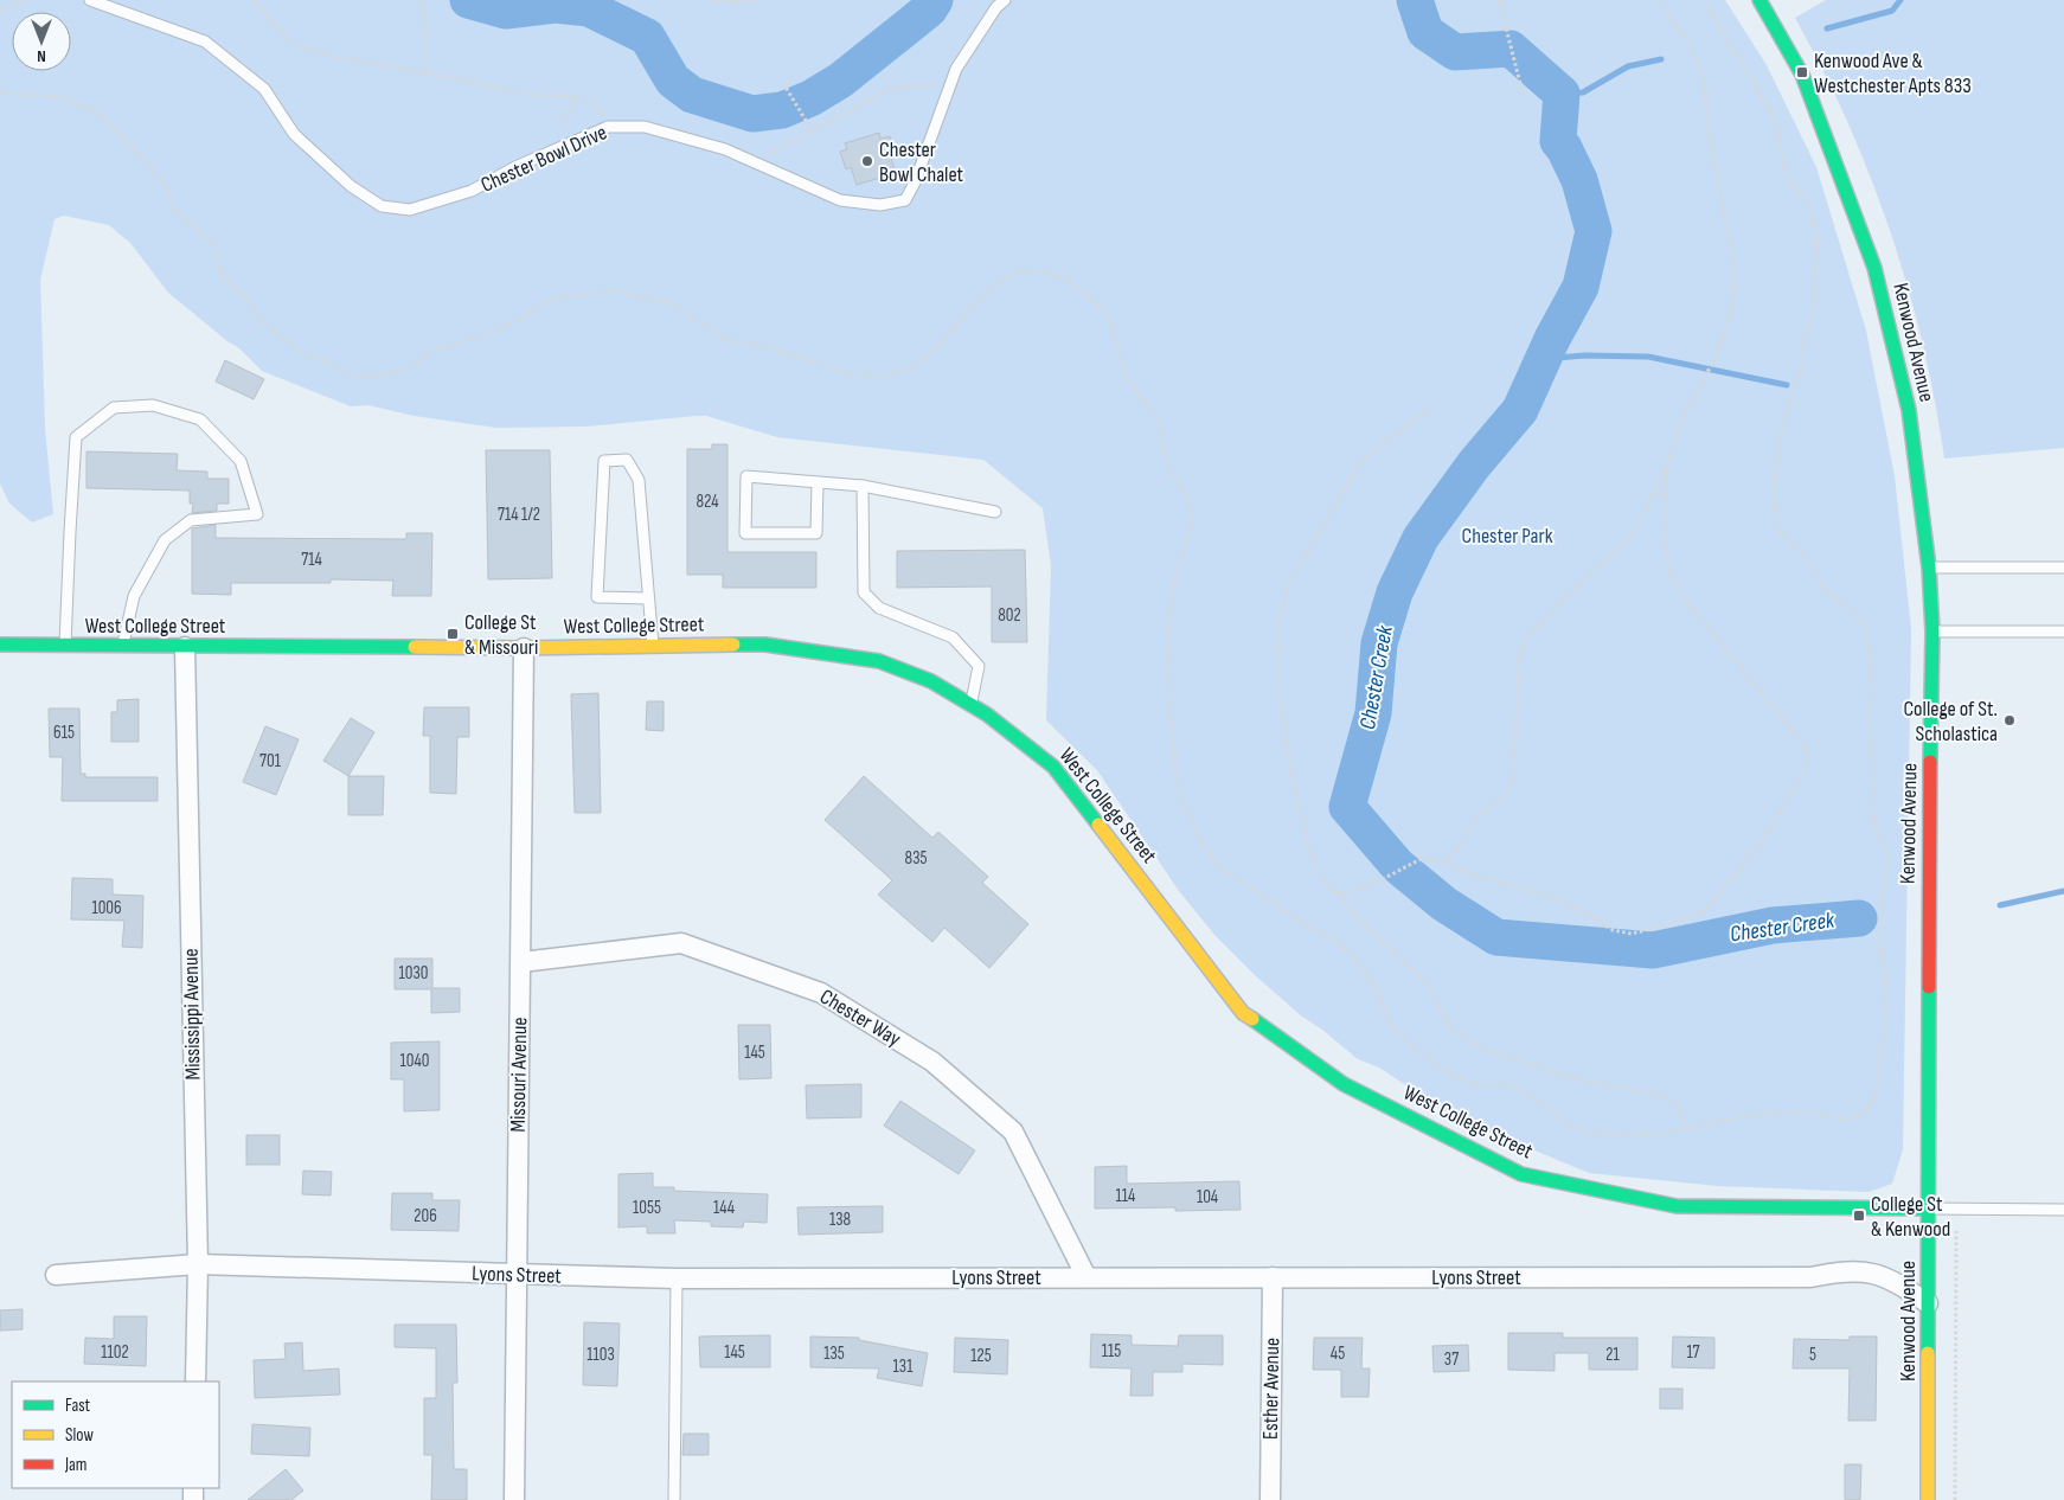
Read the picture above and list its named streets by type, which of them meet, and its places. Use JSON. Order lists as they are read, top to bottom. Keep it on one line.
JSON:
{"streets":{"street":["Kenwood Avenue","West College Street","Mississippi Avenue","Chester Way","Missouri Avenue","Lyons Street","Esther Avenue"],"lane":["Chester Bowl Drive"]},"crossings":[["Kenwood Avenue","West College Street"],["Kenwood Avenue","Lyons Street"],["West College Street","Mississippi Avenue"],["West College Street","Missouri Avenue"],["Mississippi Avenue","Lyons Street"],["Chester Way","Missouri Avenue"],["Chester Way","Lyons Street"],["Missouri Avenue","Lyons Street"],["Lyons Street","Esther Avenue"]],"water":["Chester Creek"],"parks":["Chester Park"],"places":{"transit":["Kenwood Ave & Westchester Apts 833","College St & Missouri","College St & Kenwood"],"other":["Chester Bowl Chalet","College of St. Scholastica"]},"house_numbers":["824","714 1/2","714","802","615","701","835","1006","1030","145","1040","114","104","1055","144","206","138","115","1102","145","17","135","45","1103","21","5","125","37","131"],"legend":["Fast","Slow","Jam"],"north":"bottom"}
